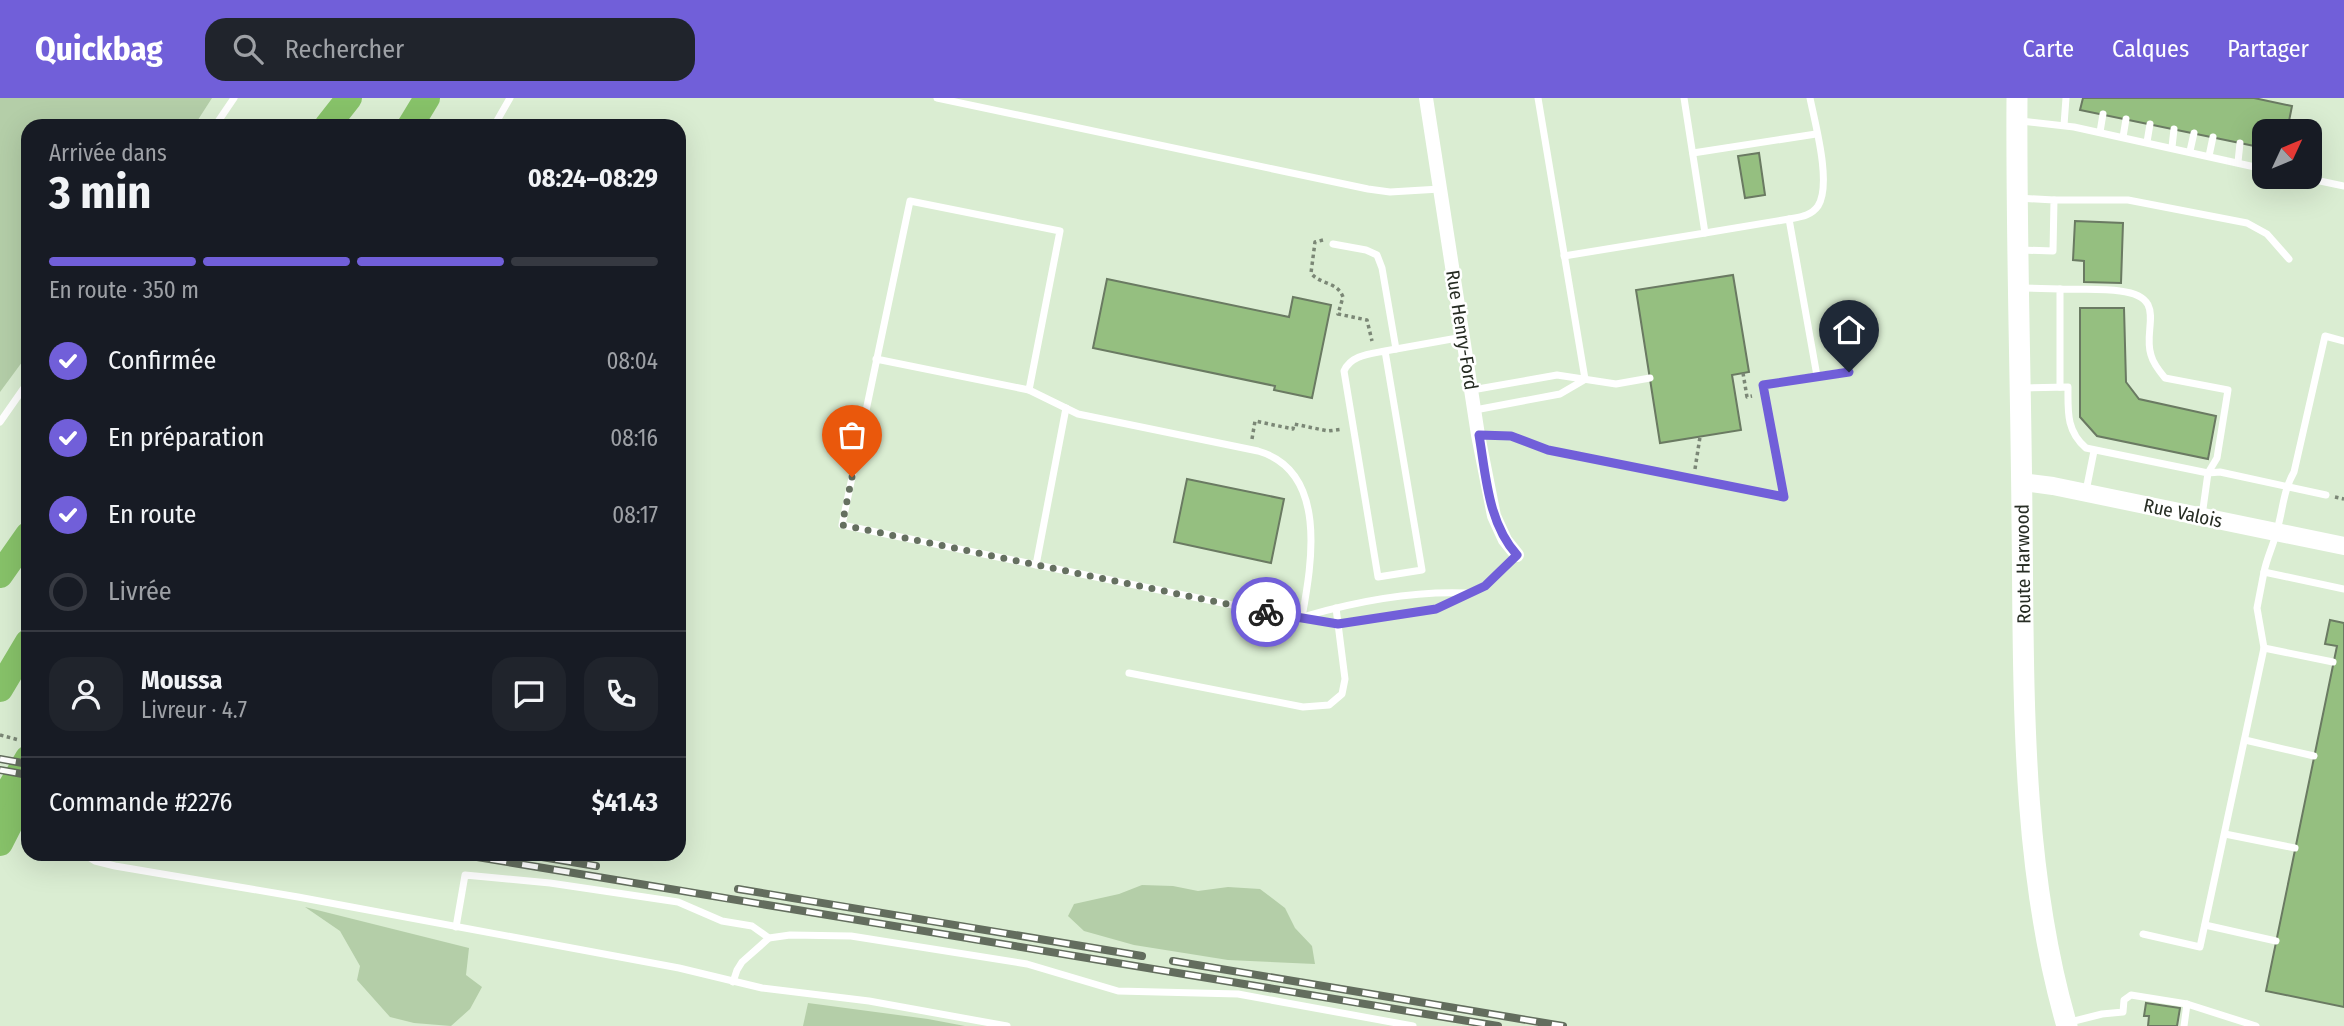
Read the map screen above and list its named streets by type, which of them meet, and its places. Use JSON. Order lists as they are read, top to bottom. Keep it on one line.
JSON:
{"streets":{"main road":["Route Harwood"],"street":["Rue Henry-Ford","Rue Valois"]},"crossings":[["Rue Valois","Route Harwood"]],"north":"top right","page":{"header":"Quickbag","search":"Rechercher","nav":["Carte","Calques","Partager"],"heading":["3 min","Arrivée dans","08:24–08:29"],"panel":["Moussa","Livreur · 4.7","Commande #2276","$41.43"],"bar":"En route · 350 m","list":[["Confirmée","08:04"],["En préparation","08:16"],["En route","08:17"],"Livrée"]}}
